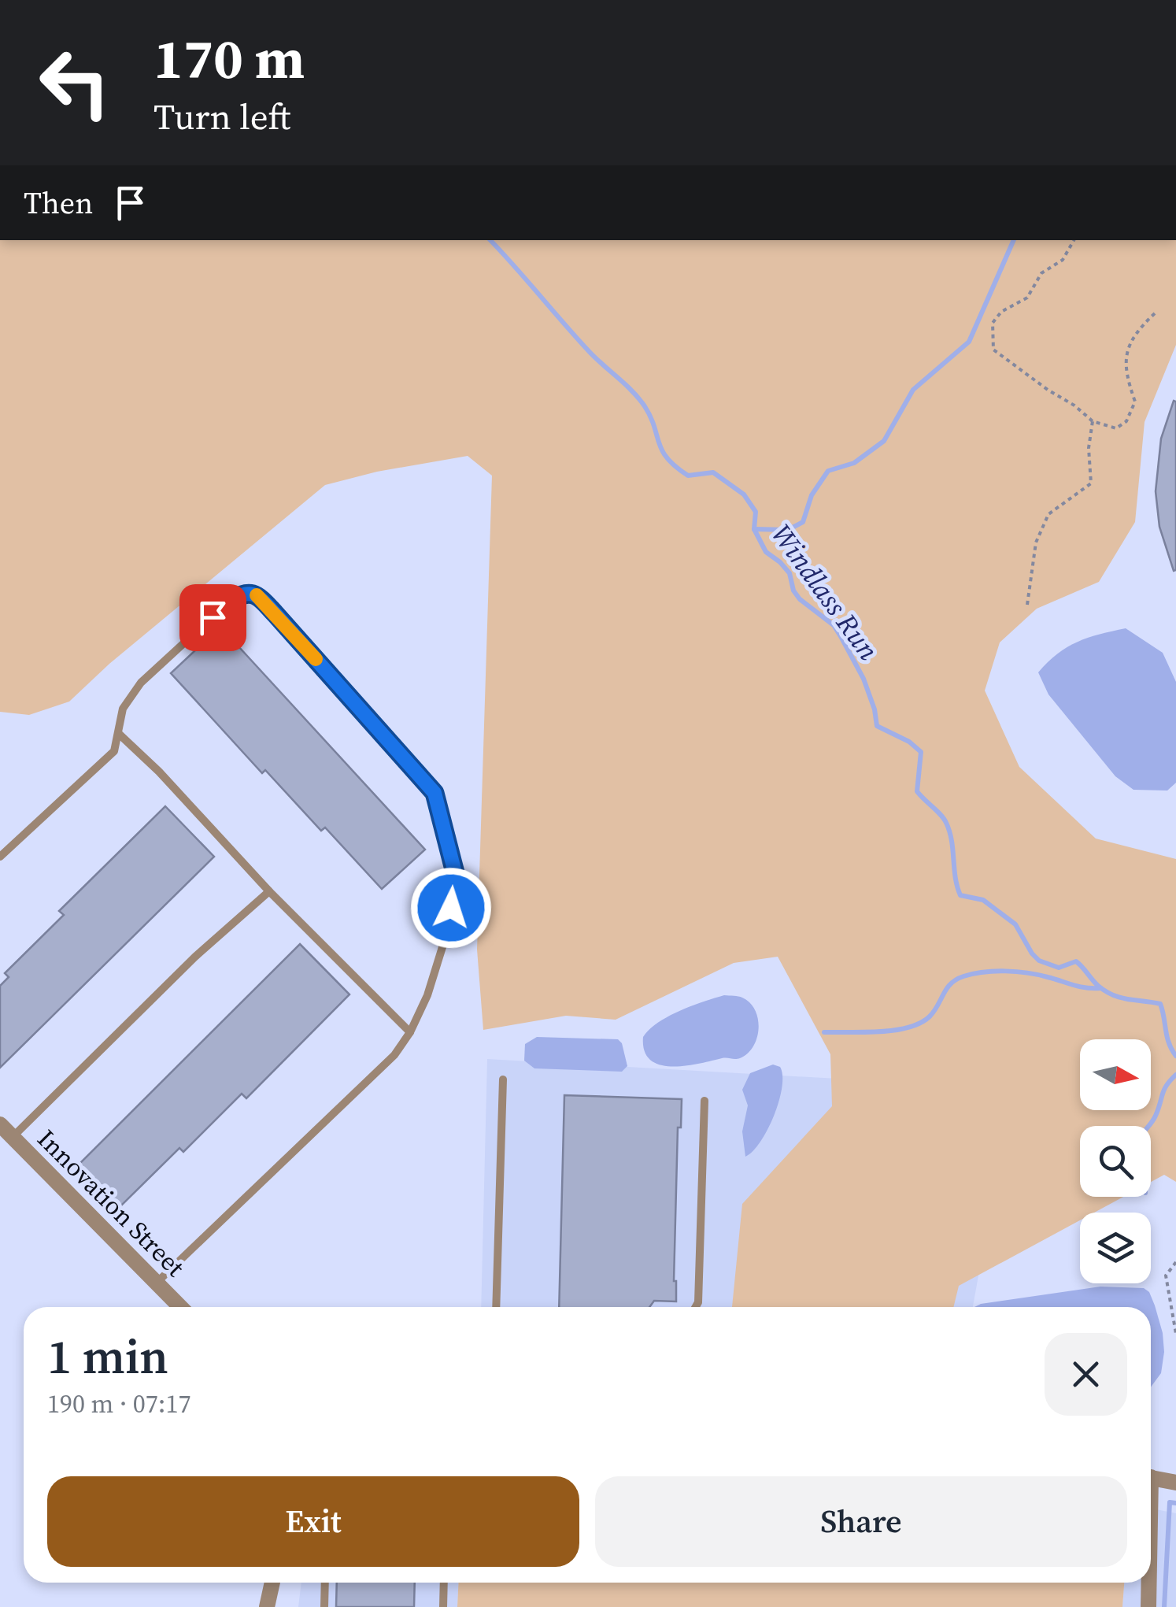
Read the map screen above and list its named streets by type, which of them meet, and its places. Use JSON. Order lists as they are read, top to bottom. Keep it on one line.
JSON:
{"streets":{"street":["Innovation Street"]},"water":["Windlass Run"],"north":"right","page":{"turn":["170 m","Turn left"],"then":"Then","heading":["1 min","190 m · 07:17"],"buttons":["Exit","Share"]}}
